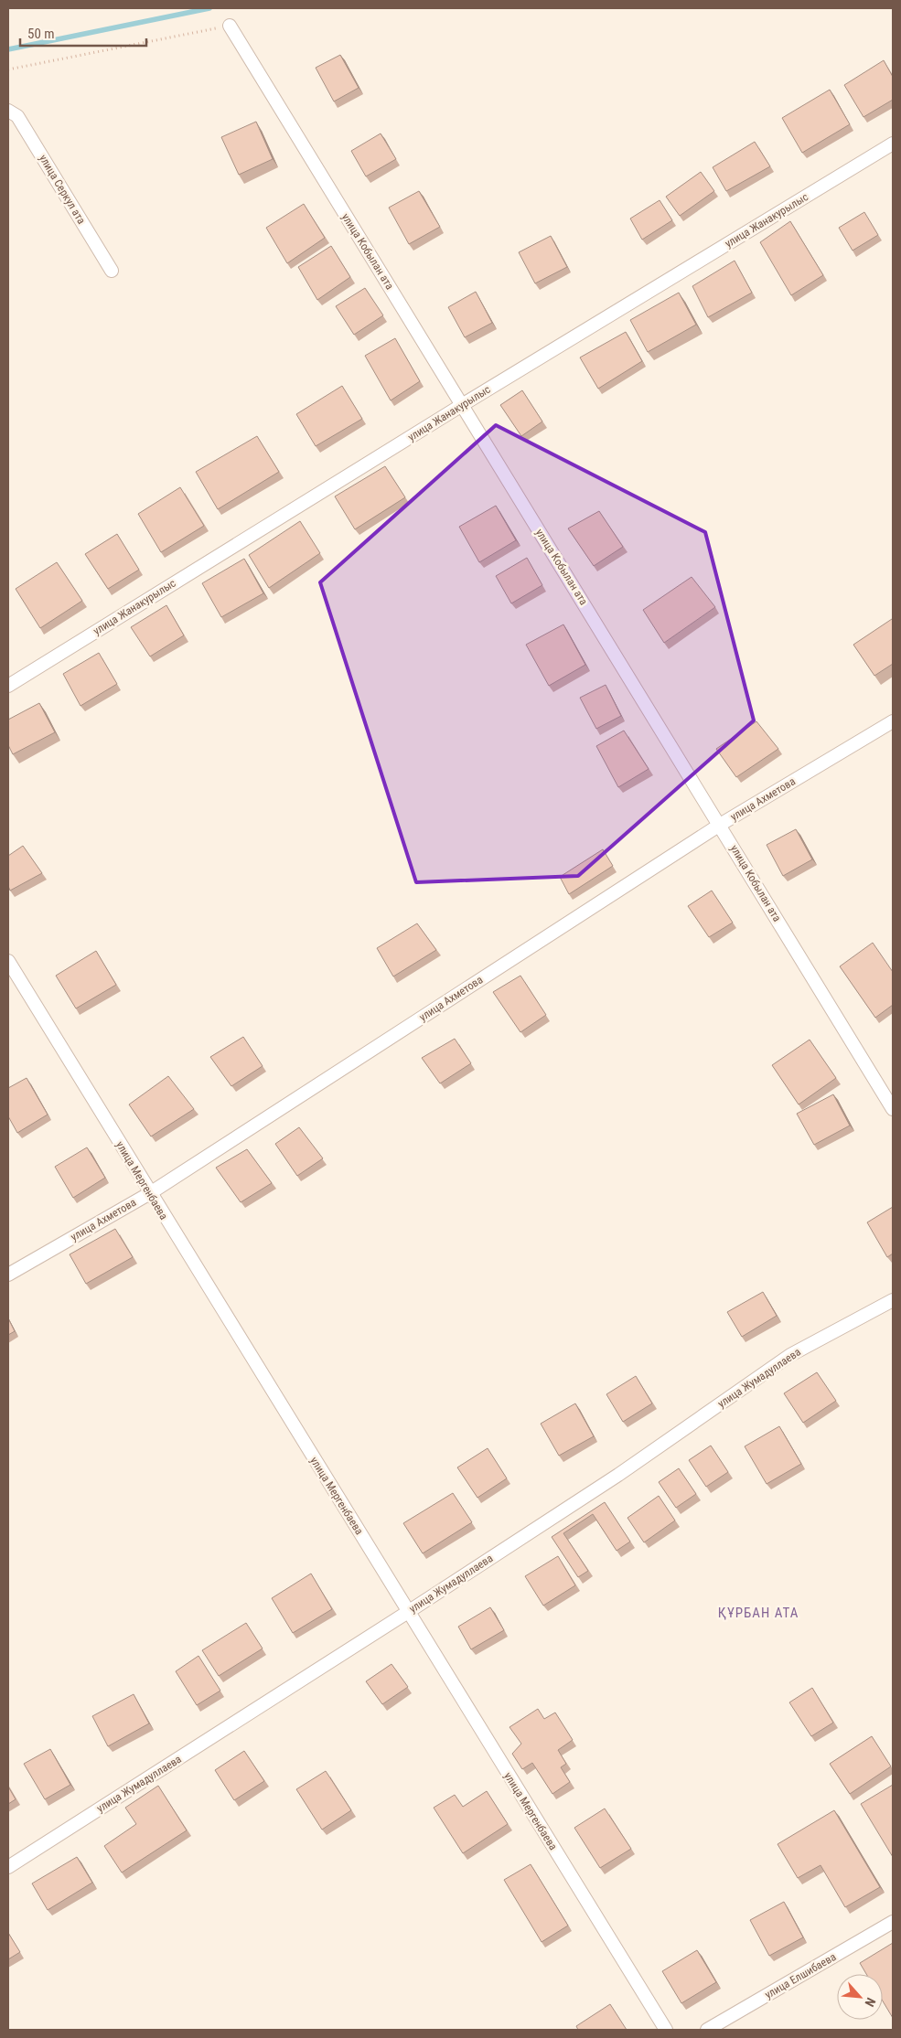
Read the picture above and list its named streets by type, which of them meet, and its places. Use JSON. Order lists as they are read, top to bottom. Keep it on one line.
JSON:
{"streets":{"street":["улица Серкул ата","улица Жанакурылыс","улица Кобылан ата","улица Ахметова","улица Мергенбаева","улица Жумадуллаева","улица Елшибаева"]},"crossings":[["улица Жанакурылыс","улица Кобылан ата"],["улица Кобылан ата","улица Ахметова"],["улица Ахметова","улица Мергенбаева"],["улица Мергенбаева","улица Жумадуллаева"]],"districts":["ҚҰРБАН АТА"],"scale_bar":"50 m","north":"bottom right"}
